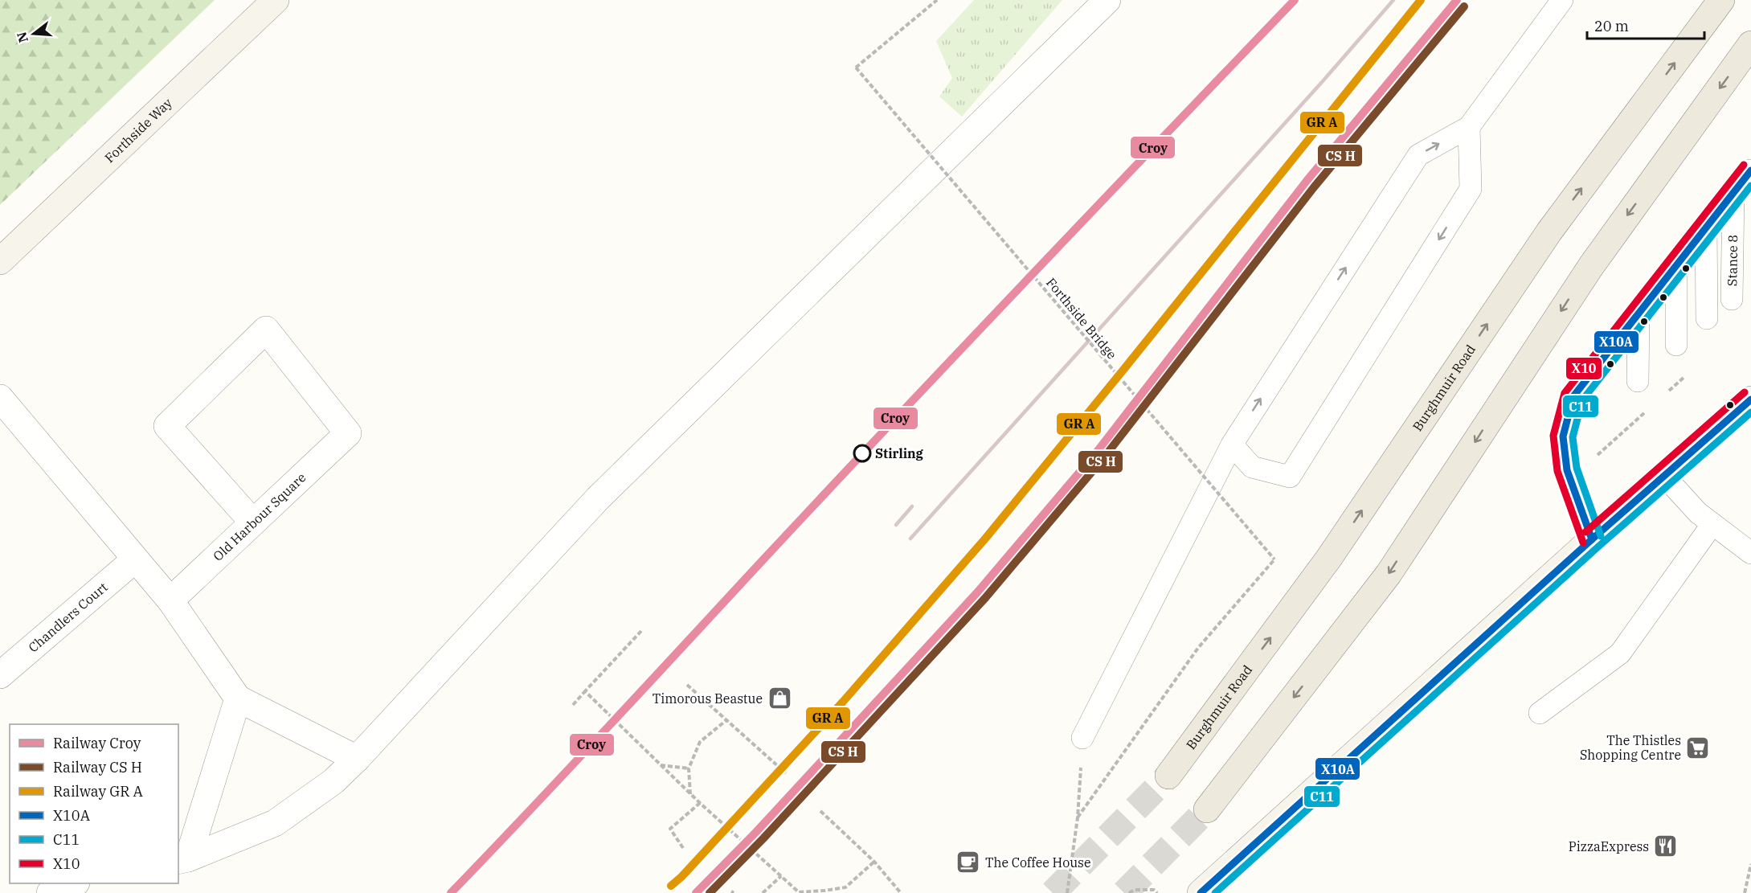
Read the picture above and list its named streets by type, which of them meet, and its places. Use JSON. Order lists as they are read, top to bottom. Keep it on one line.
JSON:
{"streets":{"main road":["Forthside Way","Burghmuir Road"],"street":["Old Harbour Square","Chandlers Court"],"lane":["Stance 8"],"path":["Forthside Bridge"]},"places":{"other":["Stirling"],"shop":["Timorous Beastue"],"supermarket":["The Thistles Shopping Centre"],"restaurant":["PizzaExpress"],"cafe":["The Coffee House"]},"lines":["rail line Croy","transit line X10","transit line X10A","transit line C11"],"legend":["Railway Croy","Railway CS H","Railway GR A","X10A","C11","X10"],"scale_bar":"20 m","north":"left"}
